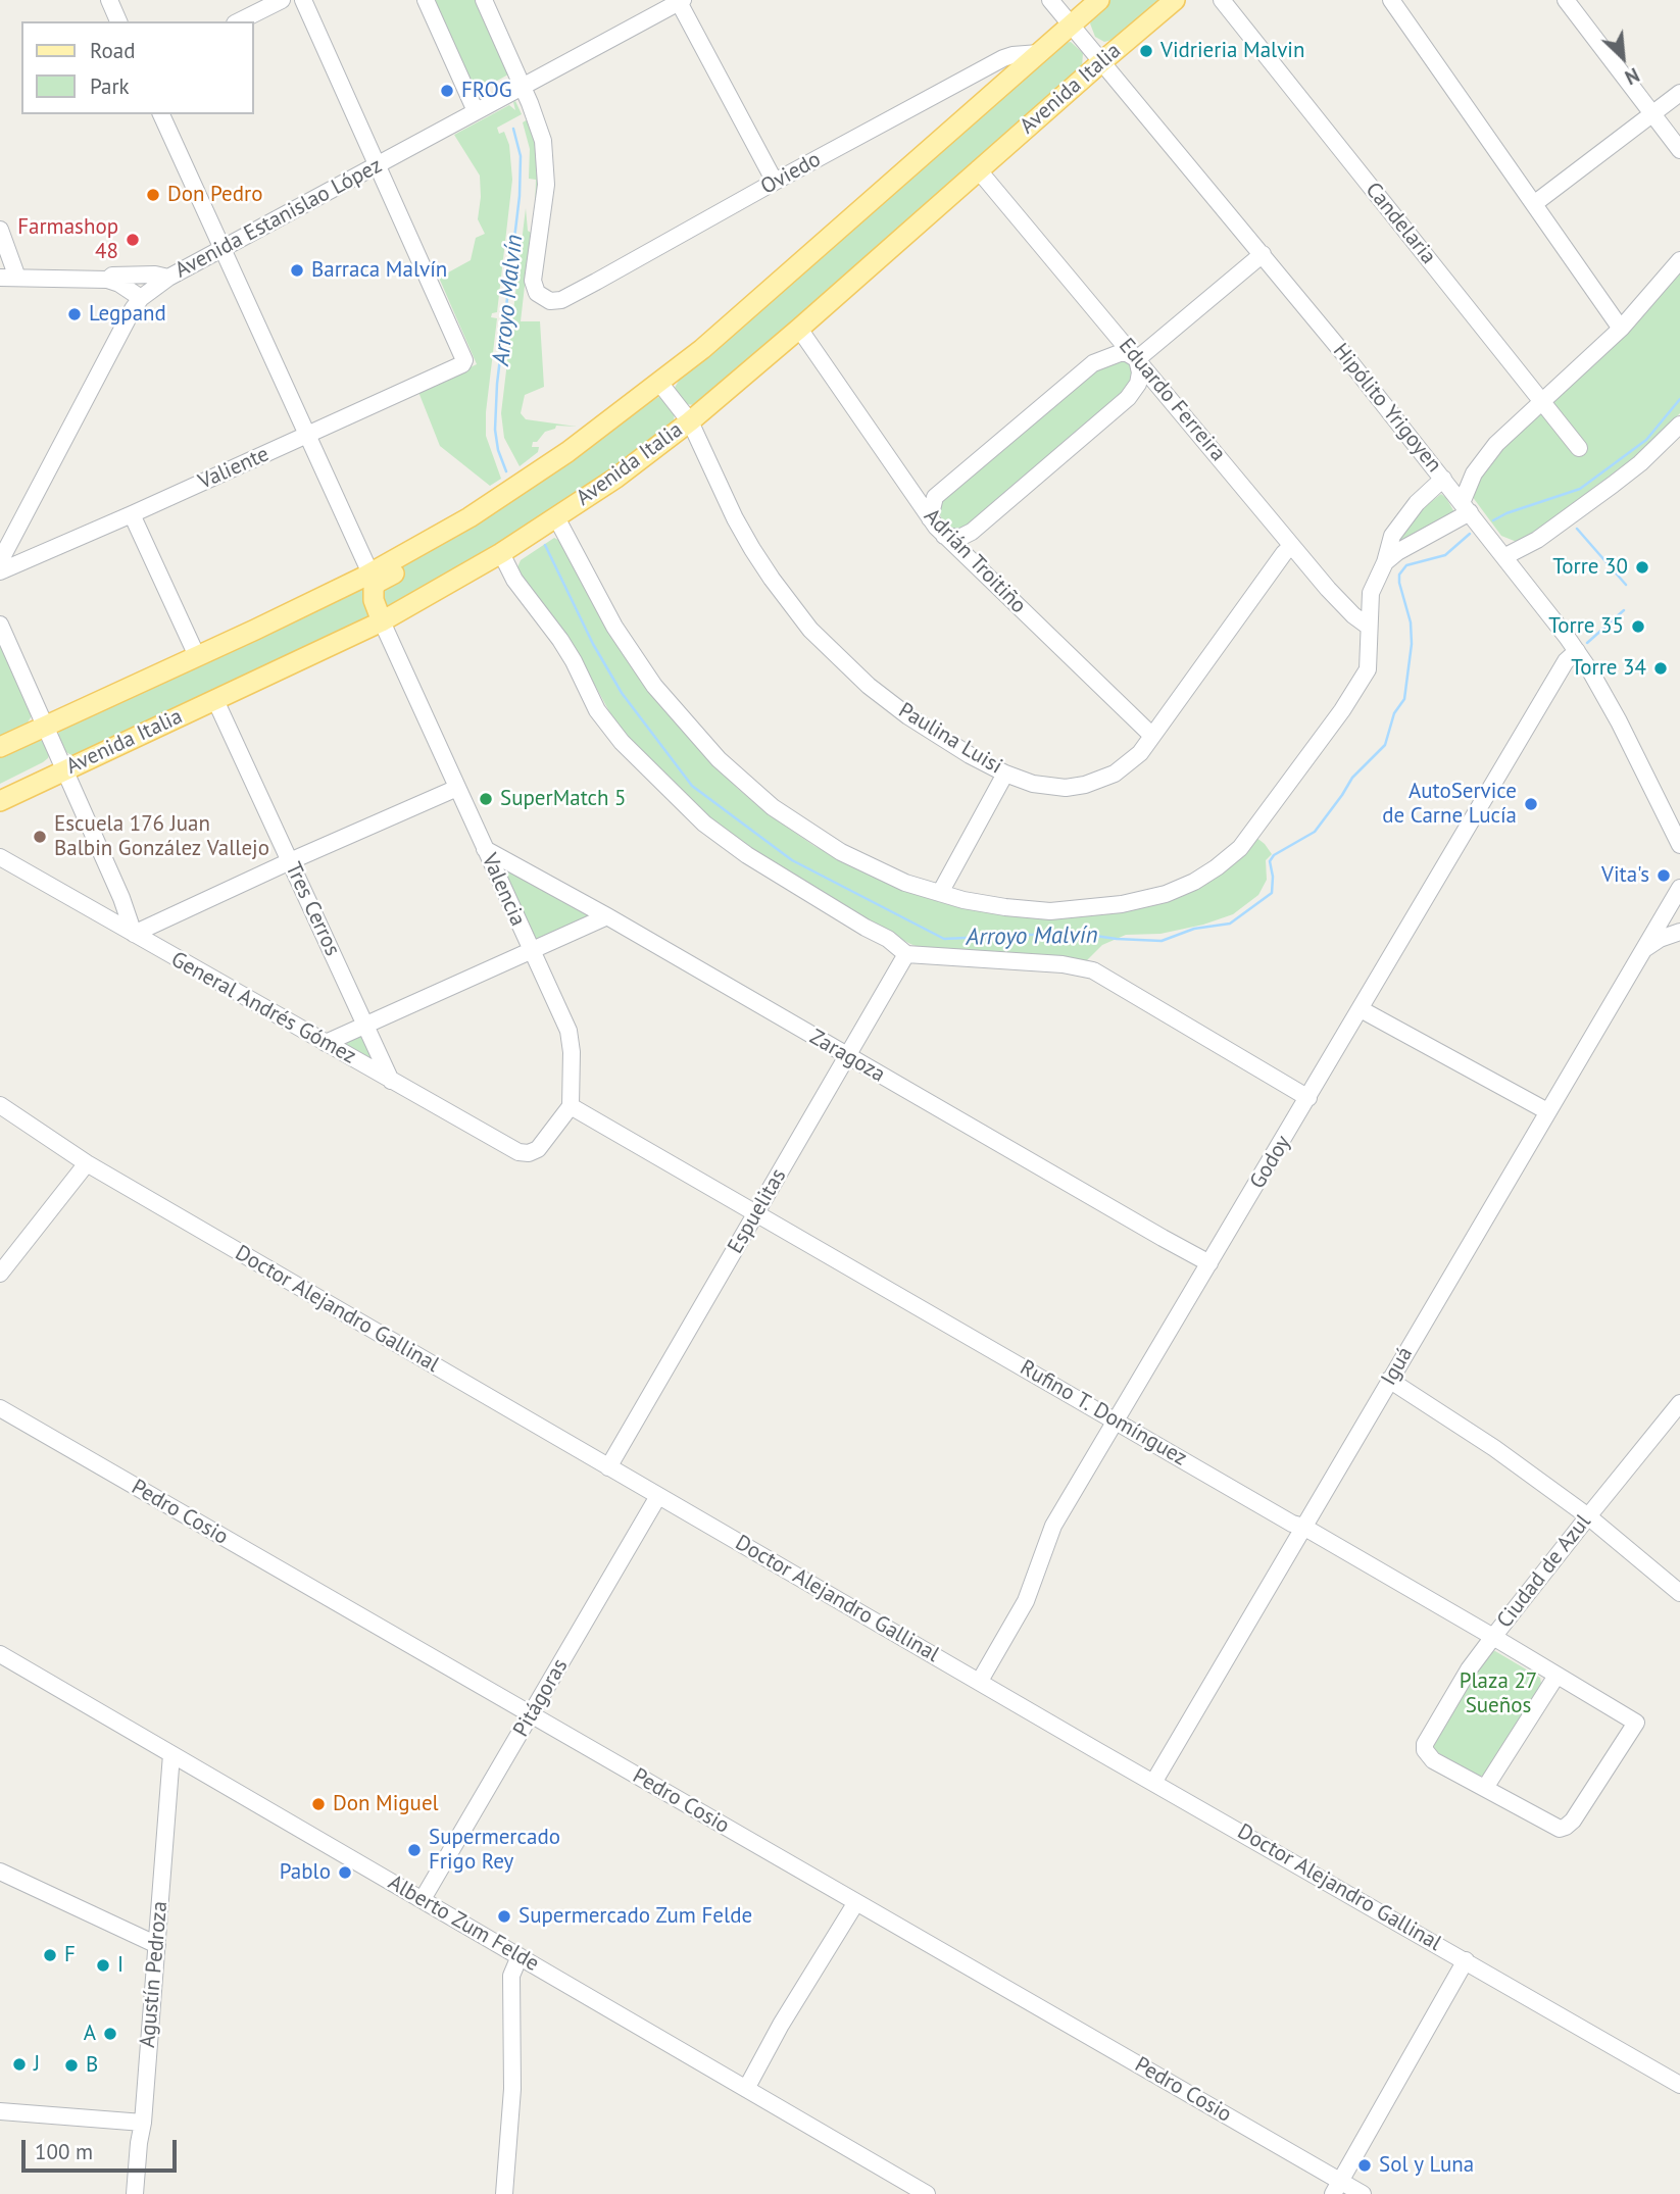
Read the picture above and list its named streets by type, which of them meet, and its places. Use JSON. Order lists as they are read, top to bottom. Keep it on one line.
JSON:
{"streets":{"main road":["Avenida Italia"],"street":["Oviedo","Avenida Estanislao López","Candelaria","Eduardo Ferreira","Hipólito Yrigoyen","Valiente","Adrián Troitiño","Paulina Luisi","Valencia","Tres Cerros","General Andrés Gómez","Zaragoza","Godoy","Espuelitas","Doctor Alejandro Gallinal","Iguá","Rufino T. Domínguez","Pedro Cosio","Ciudad de Azul","Pitágoras","Alberto Zum Felde","Agustín Pedroza"]},"crossings":[["Avenida Italia","Eduardo Ferreira"],["Avenida Italia","Hipólito Yrigoyen"],["Avenida Italia","Adrián Troitiño"],["Avenida Italia","Paulina Luisi"],["Avenida Italia","Valencia"],["Avenida Italia","Tres Cerros"],["Oviedo","Avenida Estanislao López"],["Avenida Estanislao López","Valiente"],["Eduardo Ferreira","Paulina Luisi"],["Hipólito Yrigoyen","Godoy"],["Adrián Troitiño","Paulina Luisi"],["Valencia","General Andrés Gómez"],["Valencia","Zaragoza"],["Valencia","Rufino T. Domínguez"],["Tres Cerros","General Andrés Gómez"],["General Andrés Gómez","Rufino T. Domínguez"],["Zaragoza","Godoy"],["Zaragoza","Espuelitas"],["Godoy","Doctor Alejandro Gallinal"],["Godoy","Rufino T. Domínguez"],["Espuelitas","Doctor Alejandro Gallinal"],["Espuelitas","Rufino T. Domínguez"],["Doctor Alejandro Gallinal","Iguá"],["Doctor Alejandro Gallinal","Pitágoras"],["Iguá","Rufino T. Domínguez"],["Rufino T. Domínguez","Ciudad de Azul"],["Pedro Cosio","Pitágoras"],["Pitágoras","Alberto Zum Felde"],["Alberto Zum Felde","Agustín Pedroza"]],"water":["Arroyo Malvín"],"parks":["Plaza 27 Sueños"],"places":["Vidrieria Malvin","FROG","Don Pedro","Farmashop 48","Barraca Malvín","Legpand","Torre 30","Torre 35","Torre 34","SuperMatch 5","AutoService de Carne Lucía","Escuela 176 Juan Balbin González Vallejo","Vita's","Don Miguel","Supermercado Frigo Rey","Pablo","Supermercado Zum Felde","F","I","A","J","B","Sol y Luna"],"legend":["Road","Park"],"scale_bar":"100 m","north":"bottom right"}
